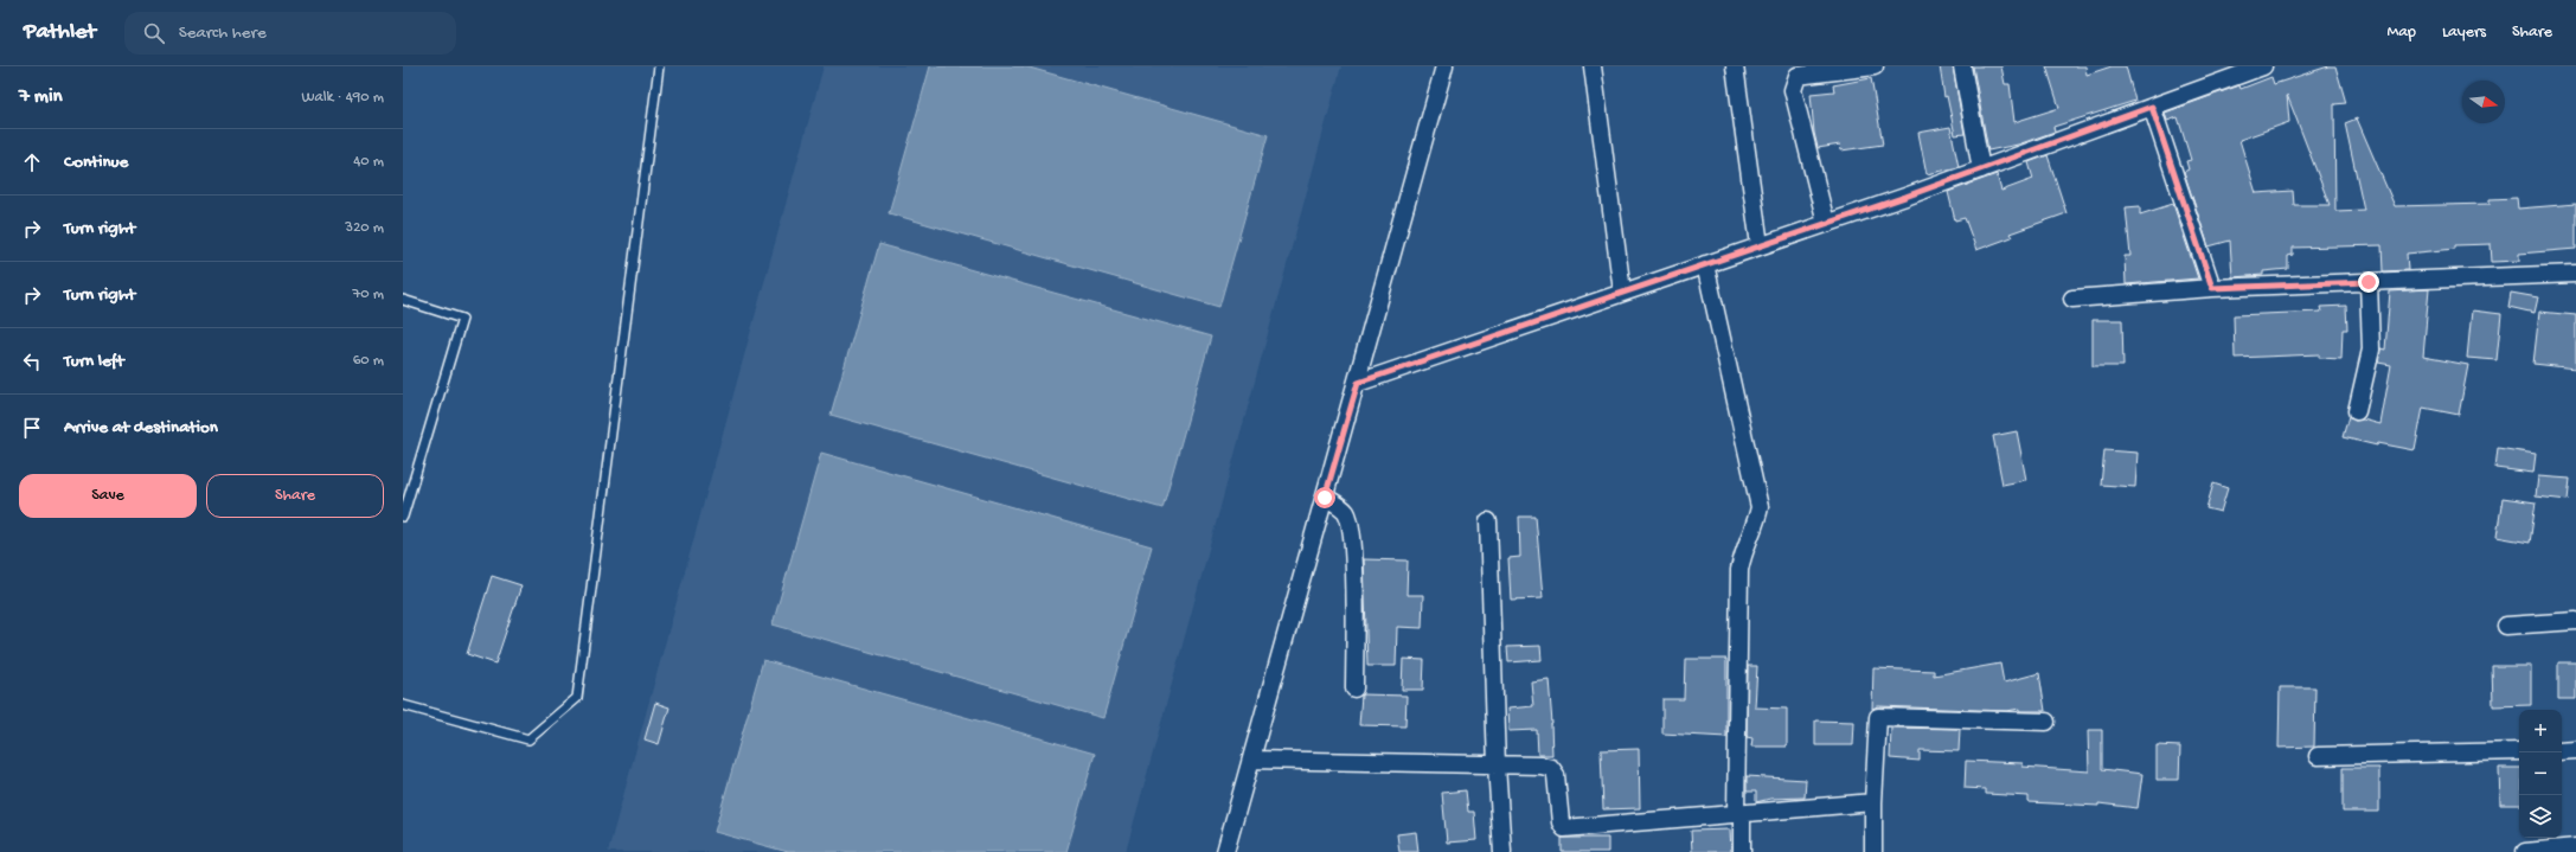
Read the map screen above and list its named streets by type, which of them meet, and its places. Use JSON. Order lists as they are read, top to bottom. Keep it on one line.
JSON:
{"north":"right","page":{"header":"Pathlet","search":"Search here","nav":["Map","Layers","Share"],"heading":["7 min","Walk · 490 m"],"list":[["Continue","40 m"],["Turn right","320 m"],["Turn right","70 m"],["Turn left","60 m"],"Arrive at destination"],"buttons":["Save","Share"],"map_buttons":["+","−"]}}
